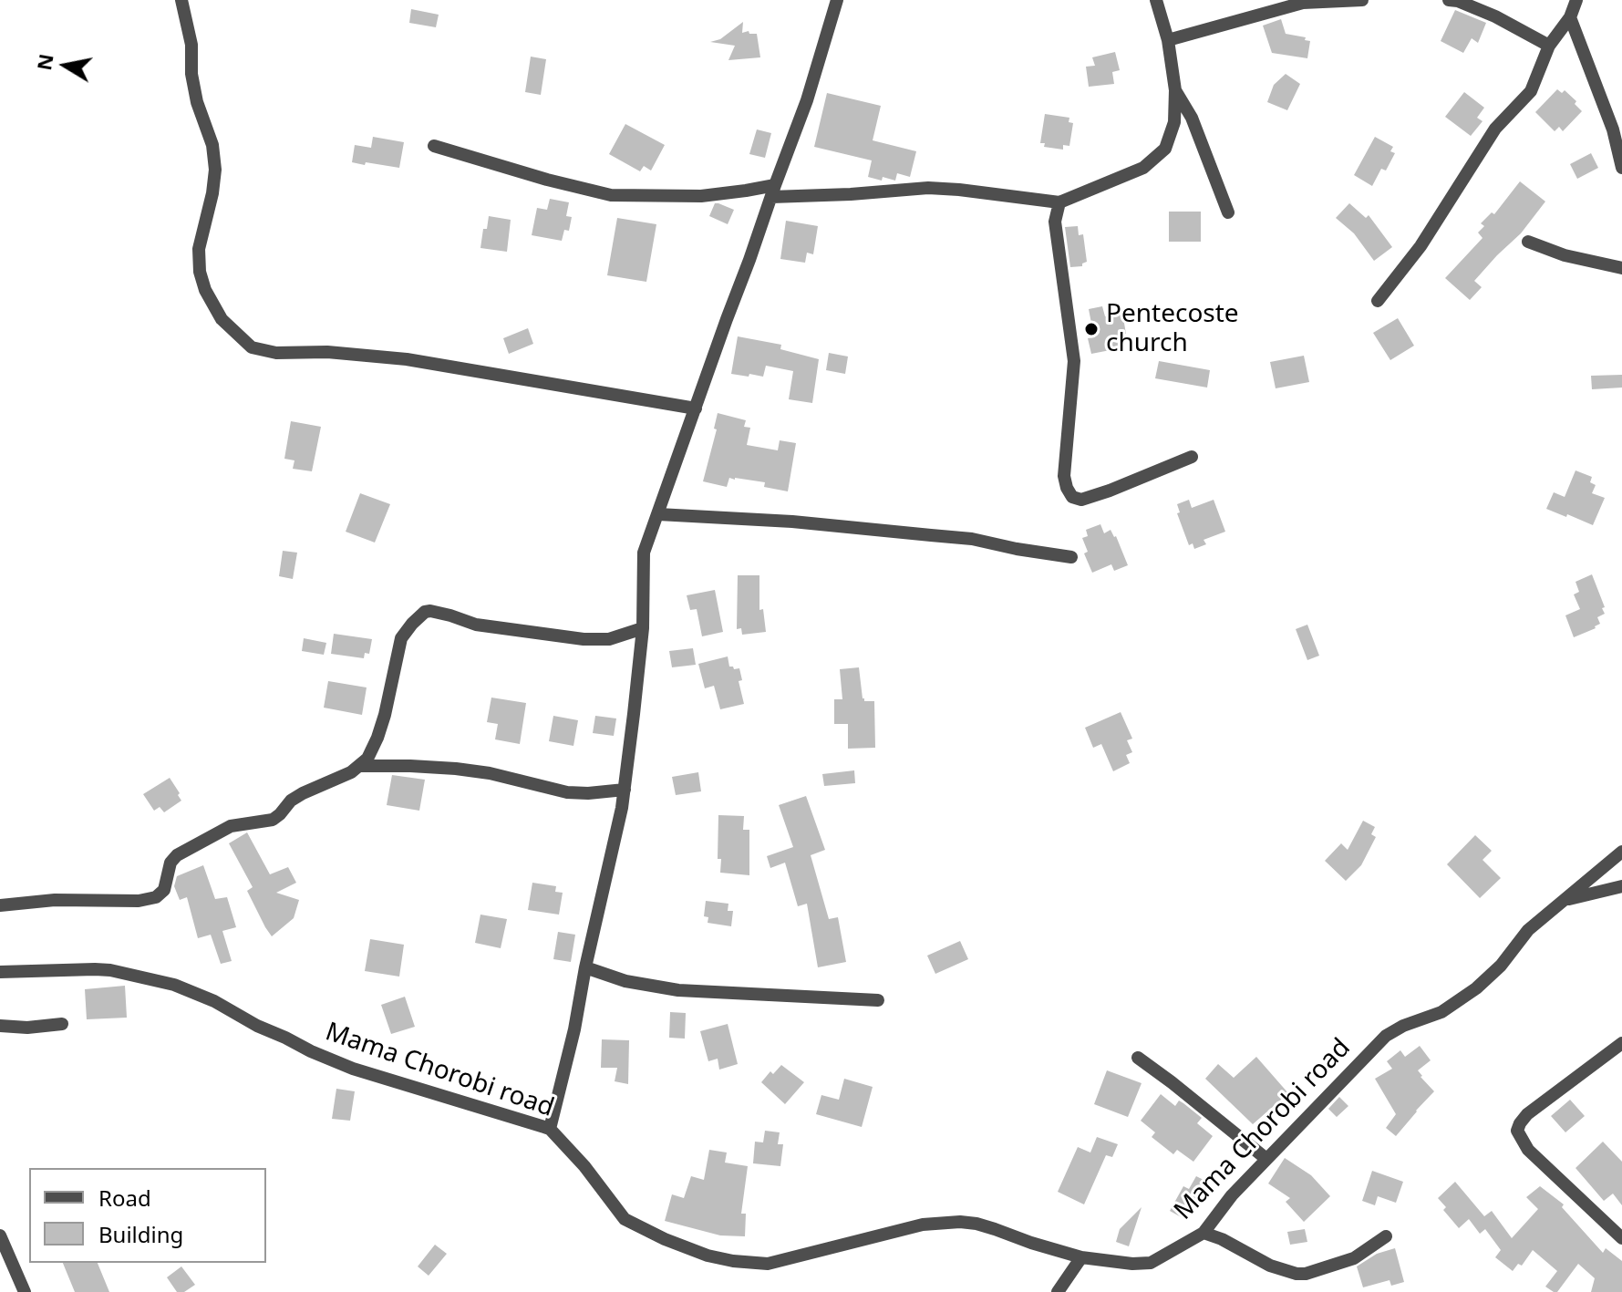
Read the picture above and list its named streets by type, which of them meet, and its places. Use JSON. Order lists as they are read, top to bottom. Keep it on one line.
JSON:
{"streets":{"street":["Mama Chorobi road"]},"places":["Pentecoste church"],"legend":["Road","Building"],"north":"left"}
